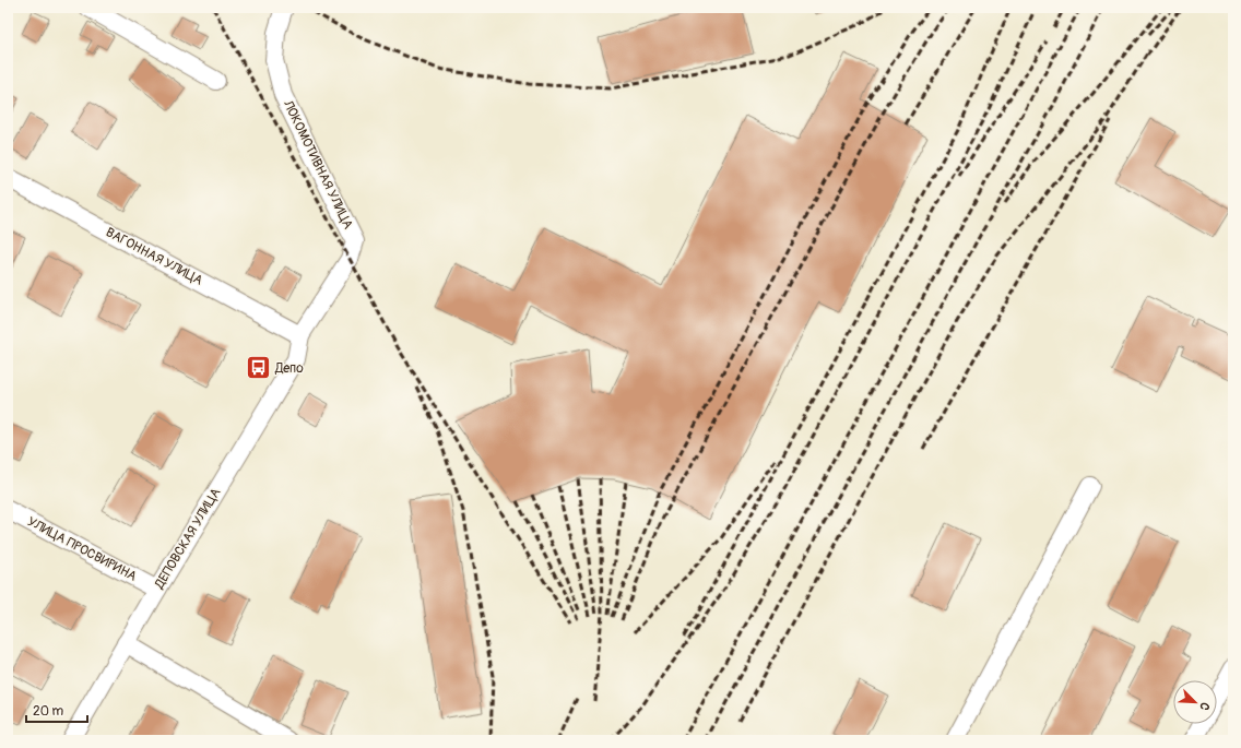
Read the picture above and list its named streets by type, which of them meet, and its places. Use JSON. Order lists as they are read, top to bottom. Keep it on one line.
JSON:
{"streets":{"street":["ЛОКОМОТИВНАЯ УЛИЦА","ВАГОННАЯ УЛИЦА","ДЕПОВСКАЯ УЛИЦА","УЛИЦА ПРОСВИРИНА"]},"crossings":[["ЛОКОМОТИВНАЯ УЛИЦА","ВАГОННАЯ УЛИЦА"],["ЛОКОМОТИВНАЯ УЛИЦА","ДЕПОВСКАЯ УЛИЦА"],["ВАГОННАЯ УЛИЦА","ДЕПОВСКАЯ УЛИЦА"],["ДЕПОВСКАЯ УЛИЦА","УЛИЦА ПРОСВИРИНА"]],"places":{"bus stop":["Депо"]},"scale_bar":"20 m","north":"bottom right"}
